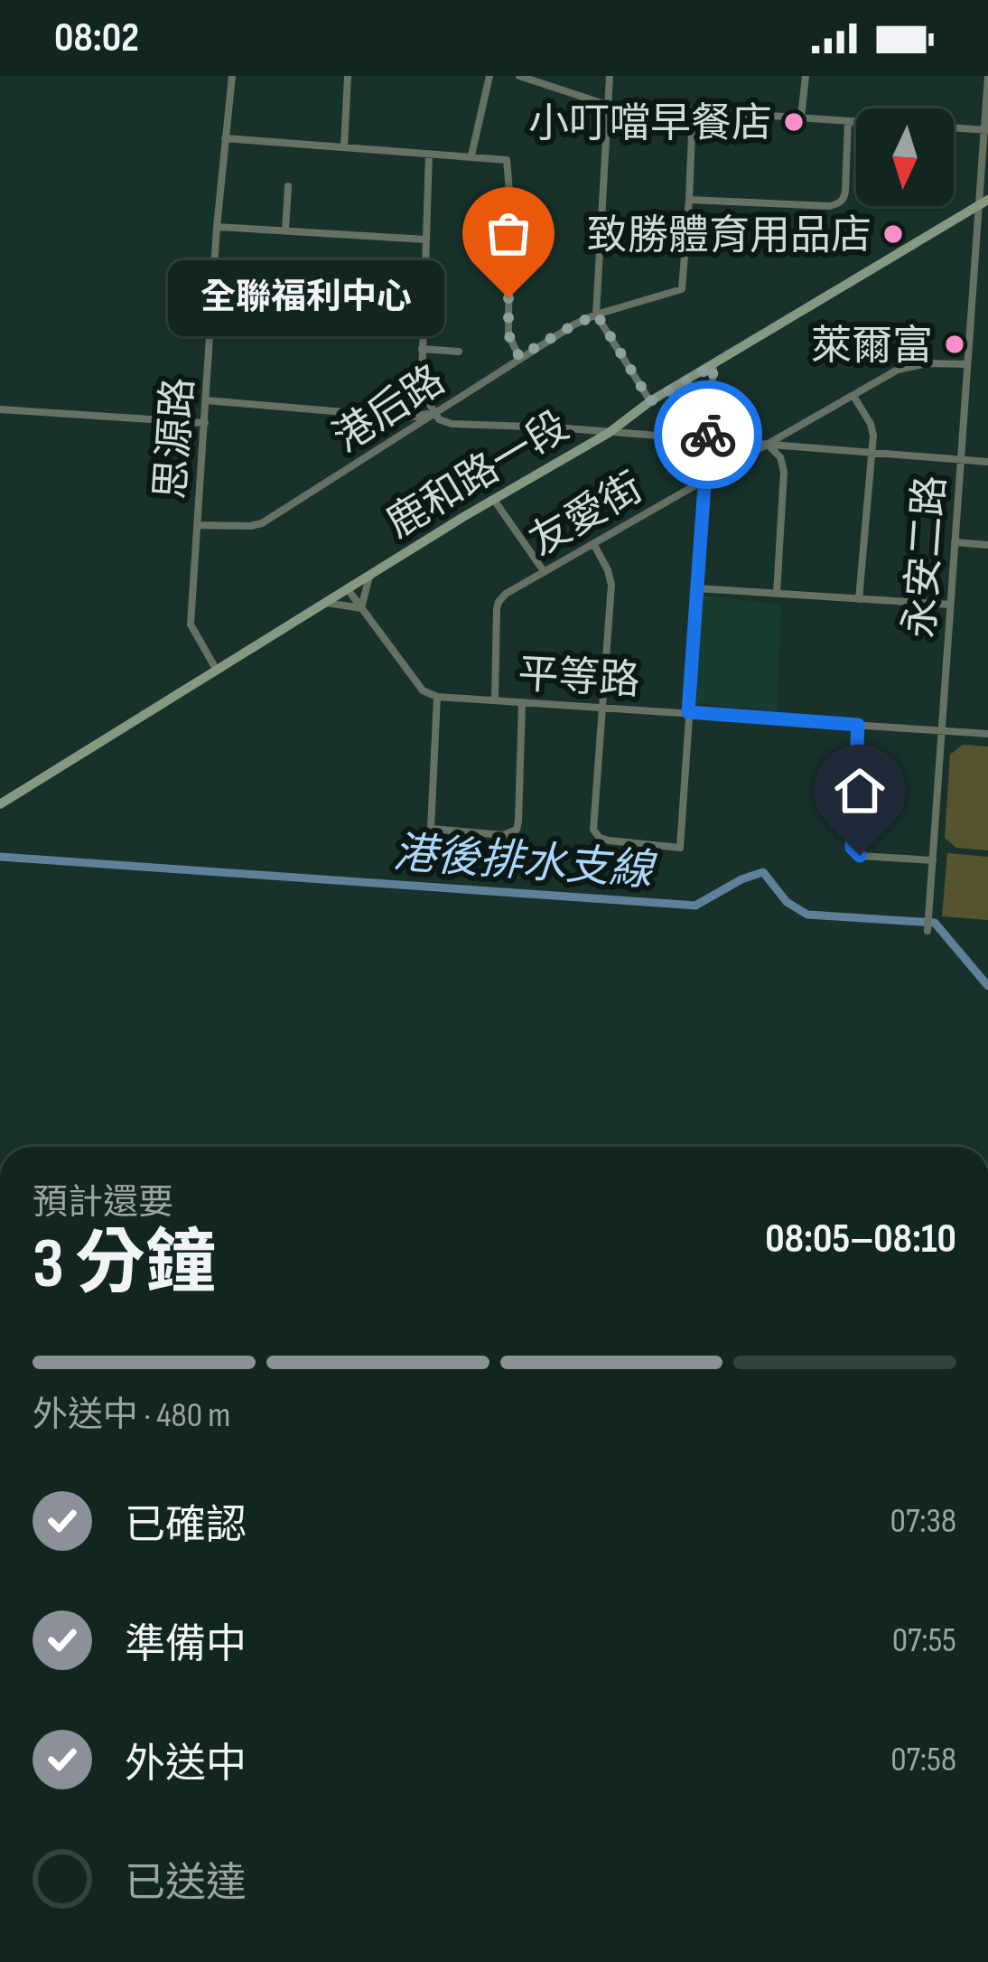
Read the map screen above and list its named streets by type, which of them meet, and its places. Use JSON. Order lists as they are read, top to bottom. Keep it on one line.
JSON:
{"streets":{"main road":["鹿和路一段"],"street":["港后路","思源路","友愛街","永安二路","平等路"]},"crossings":[["港后路","思源路"],["思源路","鹿和路一段"],["鹿和路一段","永安二路"],["友愛街","永安二路"],["友愛街","平等路"],["永安二路","平等路"]],"water":["港後排水支線"],"places":["小叮噹早餐店","致勝體育用品店","全聯福利中心","萊爾富"],"north":"bottom","page":{"status":"08:02","bubble":"全聯福利中心","heading":["3 分鐘","預計還要","08:05–08:10"],"bar":"外送中 · 480 m","list":[["已確認","07:38"],["準備中","07:55"],["外送中","07:58"],"已送達"]}}
